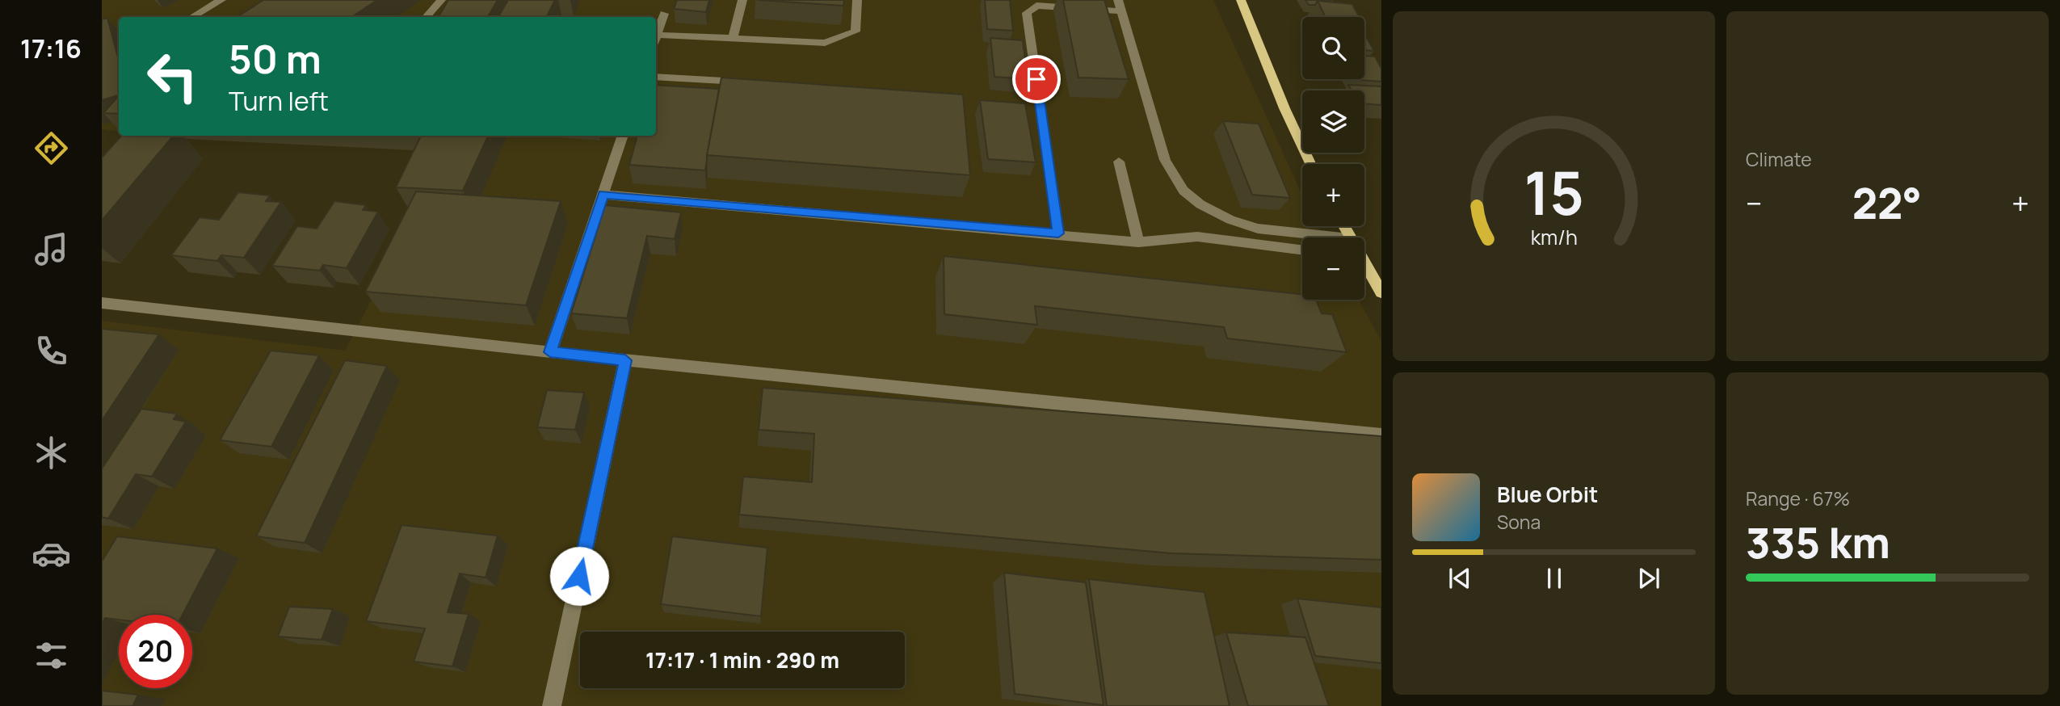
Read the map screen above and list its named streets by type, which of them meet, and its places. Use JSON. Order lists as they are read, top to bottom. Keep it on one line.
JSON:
{"page":{"tabs":"17:16","tile":["Climate",["Range · 67%","335 km"]],"map_buttons":["+","−"],"turn":["50 m","Turn left"],"heat":["−","22°","+"],"song":["Blue Orbit","Sona"],"limit":"20","trip":"17:17 · 1 min · 290 m","gauge":["15","km/h"]}}
